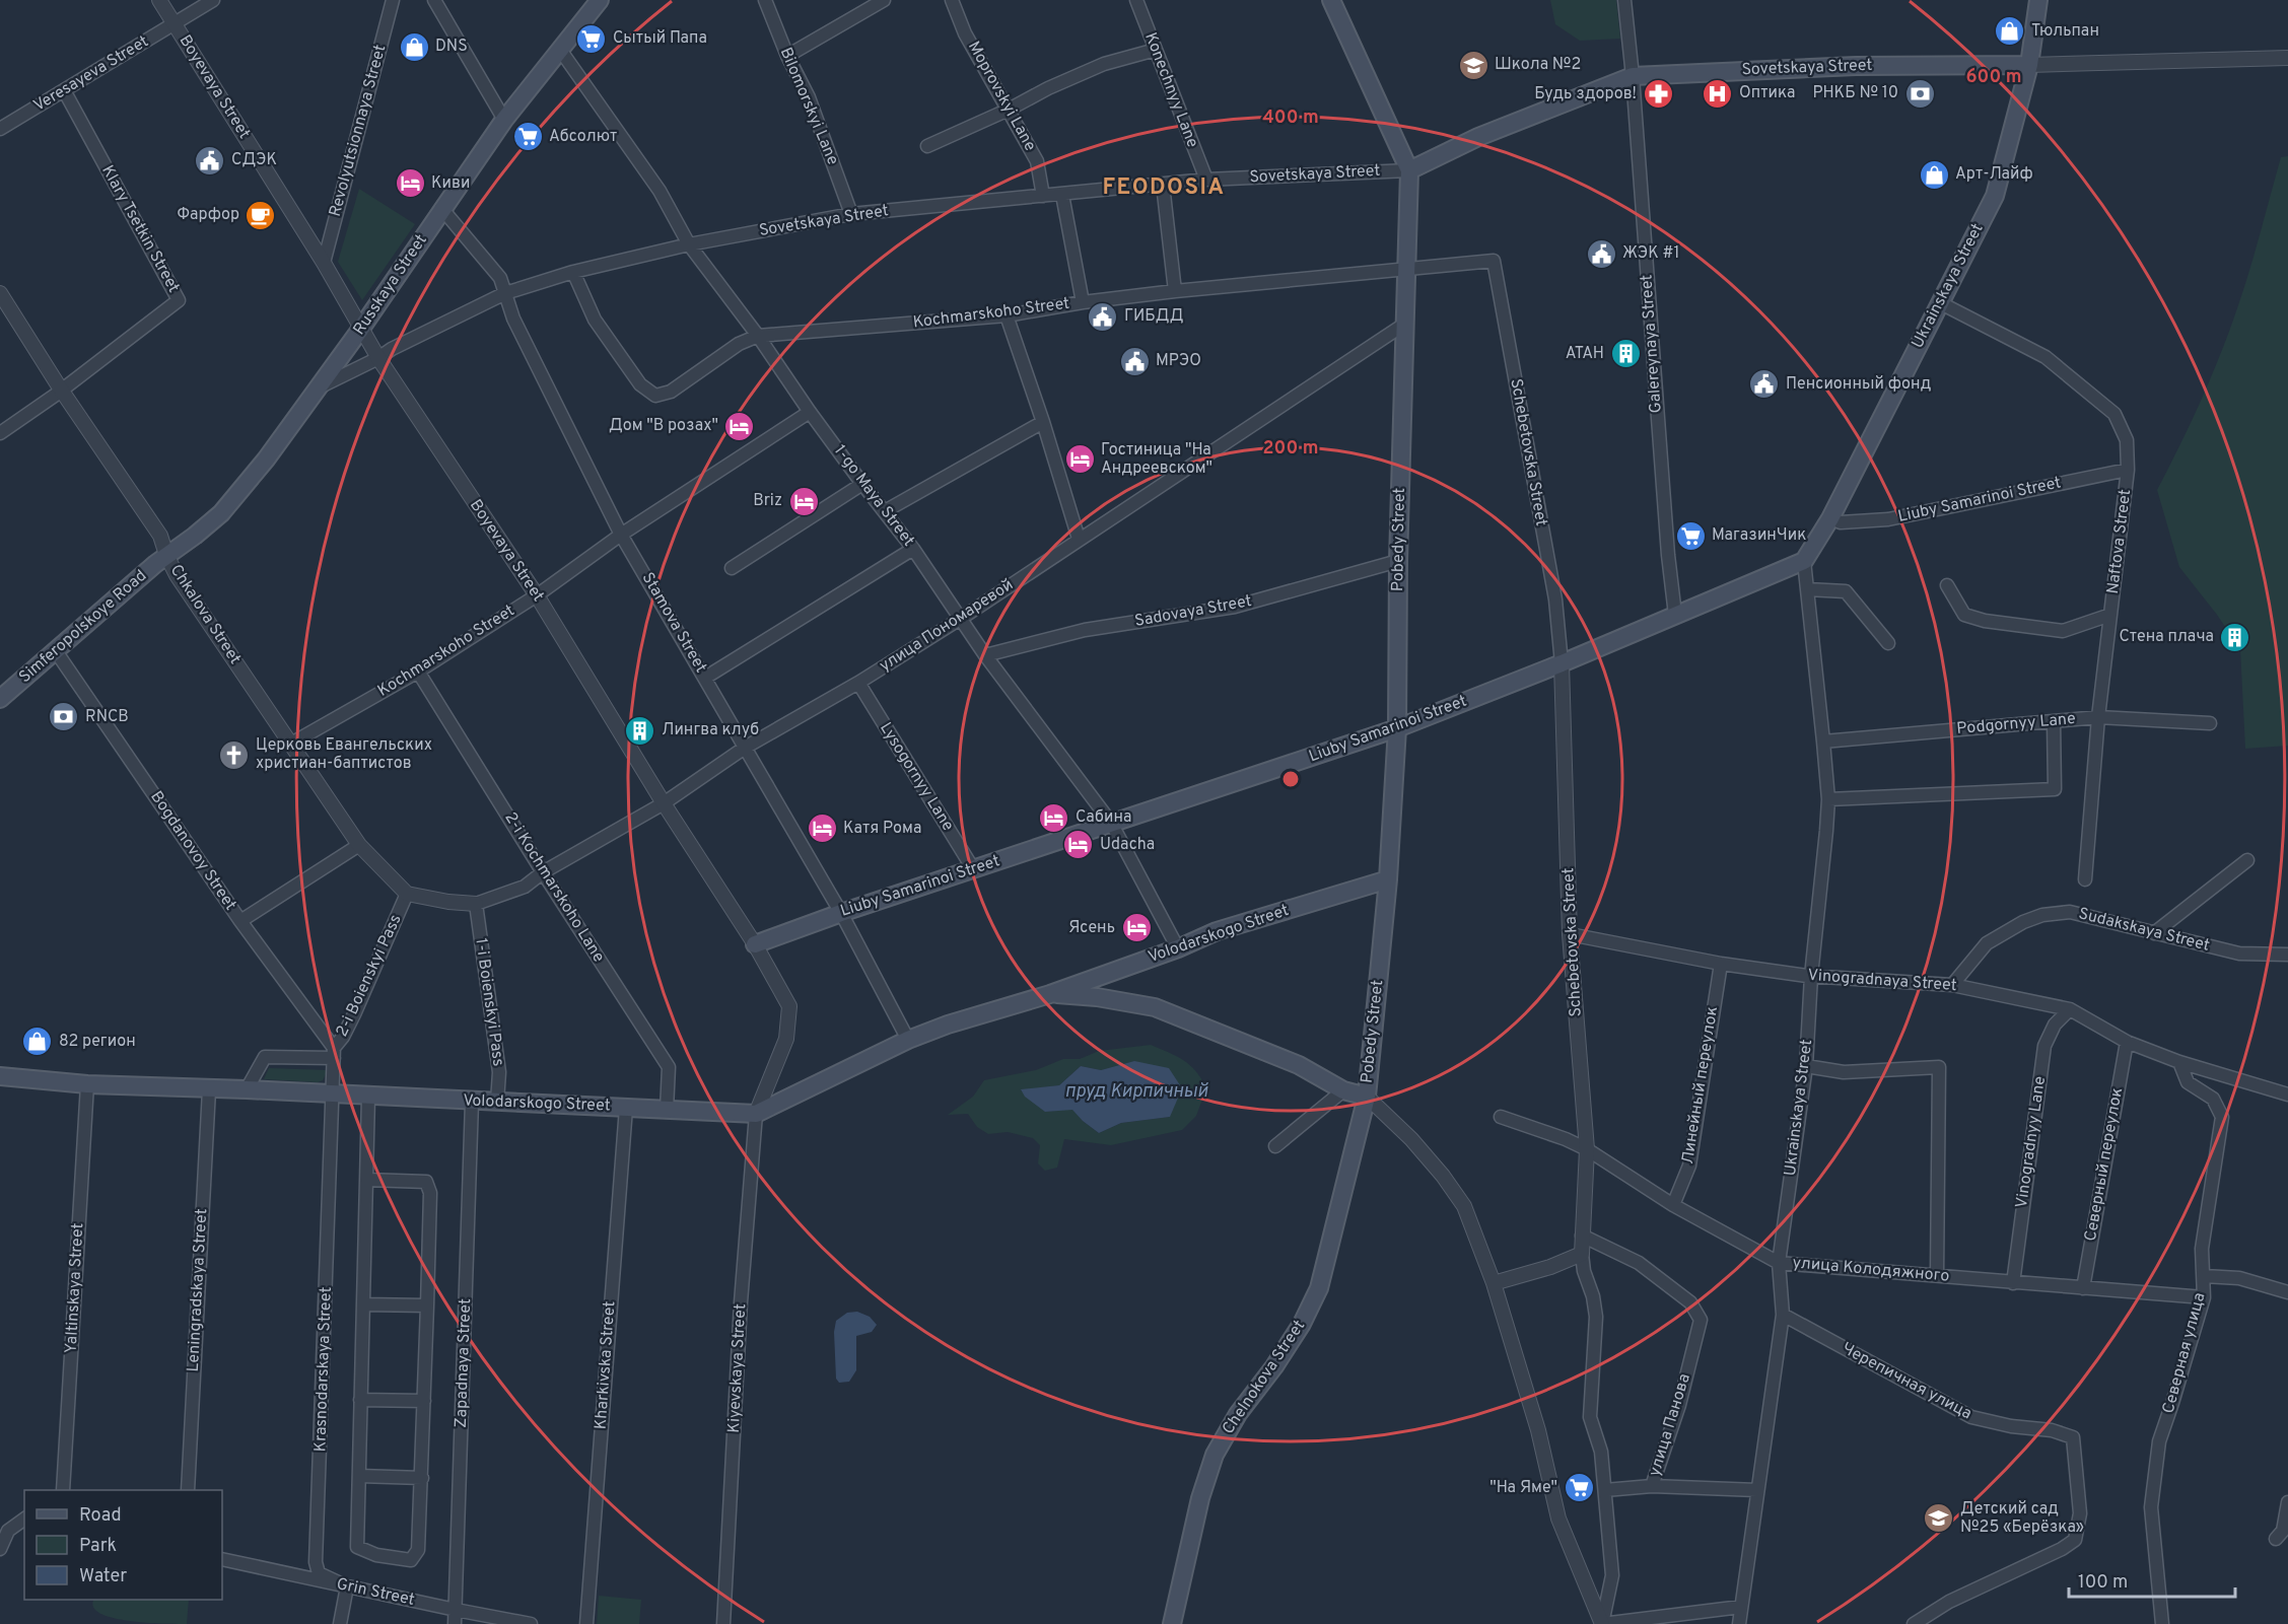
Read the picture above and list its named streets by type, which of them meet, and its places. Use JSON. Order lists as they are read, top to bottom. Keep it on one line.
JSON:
{"streets":{"main road":["Sovetskaya Street","Russkaya Street","Ukrainskaya Street","Liuby Samarinoi Street","Pobedy Street","Simferopolskoye Road","Volodarskogo Street","Chelnokova Street"],"street":["Veresayeva Street","Boyevaya Street","Konechnyy Lane","Moprovskyi Lane","Bilomorskyi Lane","Revolyutsionnaya Street","Klary Tsetkin Street","Kochmarskoho Street","Galereynaya Street","Schebetovska Street","1-go Maya Street","Naftova Street","Sadovaya Street","Chkalova Street","Stamova Street","улица Пономаревой","Podgornyy Lane","Lysogornyy Lane","Bogdanovoy Street","2-i Kochmarskoho Lane","Sudakskaya Street","2-i Boienskyi Pass","Vinogradnaya Street","1-i Boienskyi Pass","Линейный переулок","Vinogradnyy Lane","Северный переулок","улица Колодяжного","Yaltinskaya Street","Leningradskaya Street","Северная улица","Zapadnaya Street","Kharkivska Street","Kiyevskaya Street","Krasnodarskaya Street","Черепичная улица","улица Панова","Grin Street"]},"crossings":[["Sovetskaya Street","Boyevaya Street"],["Sovetskaya Street","Konechnyy Lane"],["Sovetskaya Street","Moprovskyi Lane"],["Sovetskaya Street","Bilomorskyi Lane"],["Sovetskaya Street","Russkaya Street"],["Sovetskaya Street","Ukrainskaya Street"],["Sovetskaya Street","Kochmarskoho Street"],["Sovetskaya Street","Galereynaya Street"],["Sovetskaya Street","1-go Maya Street"],["Sovetskaya Street","Pobedy Street"],["Sovetskaya Street","Stamova Street"],["Veresayeva Street","Boyevaya Street"],["Veresayeva Street","Klary Tsetkin Street"],["Boyevaya Street","Revolyutsionnaya Street"],["Boyevaya Street","Russkaya Street"],["Boyevaya Street","Kochmarskoho Street"],["Boyevaya Street","Liuby Samarinoi Street"],["Boyevaya Street","улица Пономаревой"],["Boyevaya Street","Volodarskogo Street"],["Boyevaya Street","Kiyevskaya Street"],["Klary Tsetkin Street","Chkalova Street"],["Russkaya Street","1-go Maya Street"],["Russkaya Street","Chkalova Street"],["Russkaya Street","Stamova Street"],["Russkaya Street","Simferopolskoye Road"],["Ukrainskaya Street","Liuby Samarinoi Street"],["Ukrainskaya Street","Naftova Street"],["Ukrainskaya Street","Podgornyy Lane"],["Ukrainskaya Street","Vinogradnaya Street"],["Ukrainskaya Street","улица Колодяжного"],["Ukrainskaya Street","Черепичная улица"],["Kochmarskoho Street","Schebetovska Street"],["Kochmarskoho Street","1-go Maya Street"],["Kochmarskoho Street","Pobedy Street"],["Kochmarskoho Street","Chkalova Street"],["Kochmarskoho Street","Stamova Street"],["Kochmarskoho Street","2-i Kochmarskoho Lane"],["Galereynaya Street","Liuby Samarinoi Street"],["Schebetovska Street","Liuby Samarinoi Street"],["Schebetovska Street","Vinogradnaya Street"],["Schebetovska Street","улица Колодяжного"],["Schebetovska Street","улица Панова"],["1-go Maya Street","Liuby Samarinoi Street"],["1-go Maya Street","Sadovaya Street"],["1-go Maya Street","улица Пономаревой"],["1-go Maya Street","Volodarskogo Street"],["Liuby Samarinoi Street","Pobedy Street"],["Liuby Samarinoi Street","Naftova Street"],["Liuby Samarinoi Street","Stamova Street"],["Liuby Samarinoi Street","Lysogornyy Lane"],["Pobedy Street","Sadovaya Street"],["Pobedy Street","улица Пономаревой"],["Pobedy Street","Volodarskogo Street"],["Pobedy Street","Chelnokova Street"],["Naftova Street","Podgornyy Lane"],["Chkalova Street","Simferopolskoye Road"],["Chkalova Street","2-i Boienskyi Pass"],["Stamova Street","улица Пономаревой"],["Stamova Street","Volodarskogo Street"],["улица Пономаревой","Lysogornyy Lane"],["улица Пономаревой","2-i Kochmarskoho Lane"],["улица Пономаревой","1-i Boienskyi Pass"],["Simferopolskoye Road","Bogdanovoy Street"],["Bogdanovoy Street","2-i Boienskyi Pass"],["2-i Kochmarskoho Lane","Volodarskogo Street"],["Sudakskaya Street","Vinogradnaya Street"],["Volodarskogo Street","2-i Boienskyi Pass"],["Volodarskogo Street","1-i Boienskyi Pass"],["Volodarskogo Street","Yaltinskaya Street"],["Volodarskogo Street","Leningradskaya Street"],["Volodarskogo Street","Zapadnaya Street"],["Volodarskogo Street","Kharkivska Street"],["Volodarskogo Street","Kiyevskaya Street"],["Volodarskogo Street","Krasnodarskaya Street"],["Volodarskogo Street","Chelnokova Street"],["2-i Boienskyi Pass","Krasnodarskaya Street"],["Vinogradnaya Street","Линейный переулок"],["Vinogradnaya Street","Vinogradnyy Lane"],["Vinogradnaya Street","Северный переулок"],["Vinogradnaya Street","Северная улица"],["Линейный переулок","улица Колодяжного"],["Vinogradnyy Lane","улица Колодяжного"],["Северный переулок","улица Колодяжного"],["улица Колодяжного","Северная улица"],["Zapadnaya Street","Grin Street"],["Krasnodarskaya Street","Grin Street"]],"districts":["FEODOSIA"],"water":["пруд Кирпичный"],"places":{"shop":["Тюльпан","DNS","Арт-Лайф","82 регион"],"supermarket":["Сытый Папа","Абсолют","МагазинЧик","\"На Яме\""],"school or university":["Школа №2","Детский сад №25 «Берёзка»"],"hospital":["Оптика"],"bank":["РНКБ № 10","RNCB"],"pharmacy":["Будь здоров!"],"public building":["СДЭК","ЖЭК #1","ГИБДД","МРЭО","Пенсионный фонд"],"hotel":["Киви","Дом \"В розах\"","Гостиница \"На Андреевском\"","Briz","Сабина","Катя Рома","Udacha","Ясень"],"cafe":["Фарфор"],"building":["АТАН","Стена плача","Лингва клуб"],"church":["Церковь Евангельских христиан-баптистов"]},"legend":["Road","Park","Water"],"scale_bar":"100 m","rings":["600 m","400 m","200 m"]}
